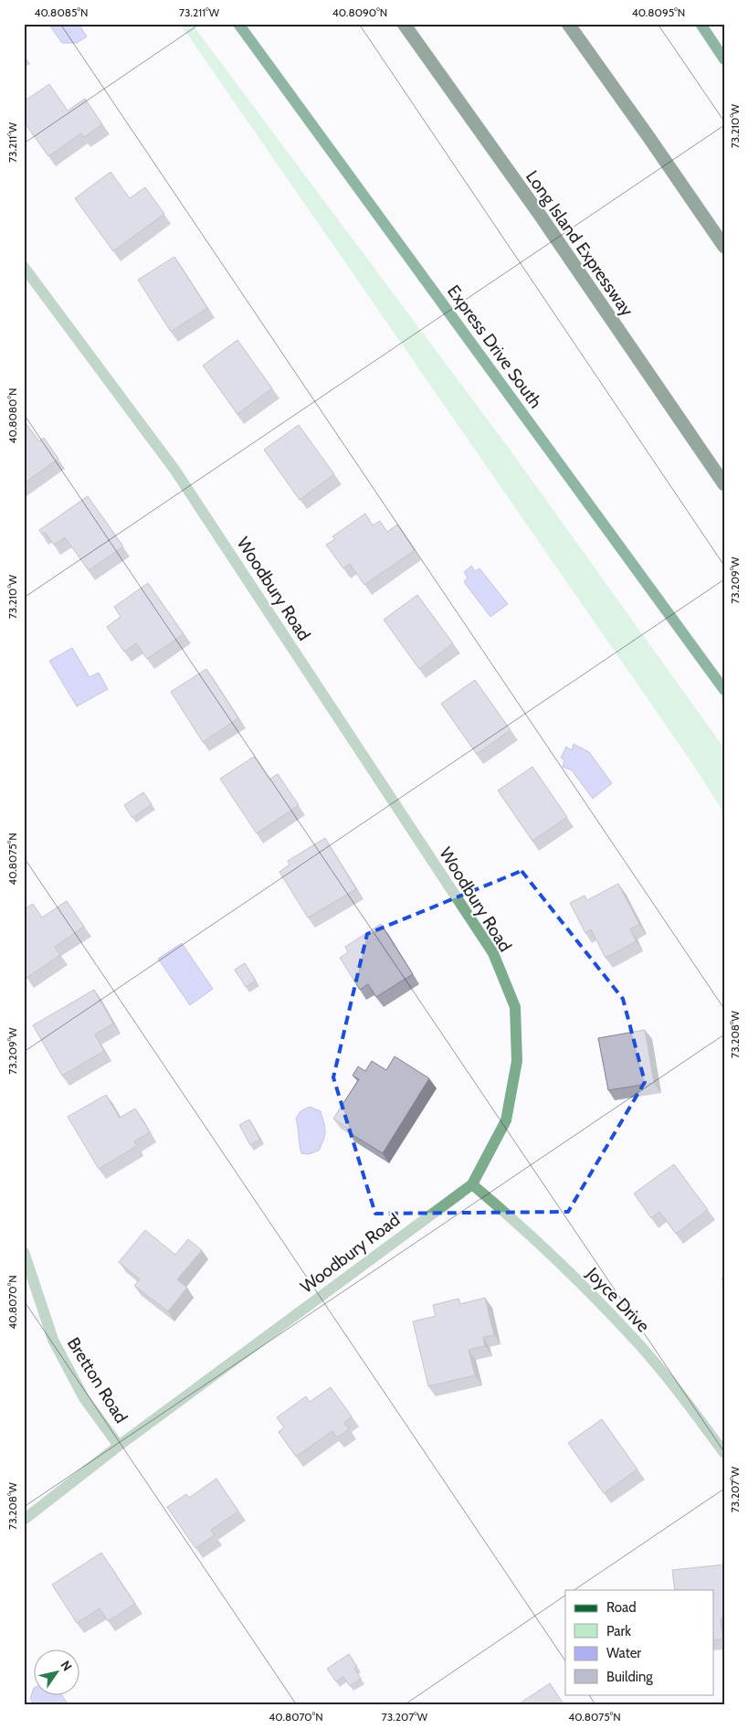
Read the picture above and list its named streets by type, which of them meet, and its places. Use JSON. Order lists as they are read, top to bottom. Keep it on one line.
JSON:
{"streets":{"highway":["Long Island Expressway"],"main road":["Express Drive South"],"street":["Woodbury Road","Joyce Drive","Bretton Road"]},"crossings":[["Woodbury Road","Joyce Drive"],["Woodbury Road","Bretton Road"]],"legend":["Road","Park","Water","Building"],"north":"top right","coordinates":["40.8085°N","73.211°W","40.8090°N","40.8095°N","73.210°W","40.8080°N","73.209°W","40.8075°N","73.208°W","40.8070°N","73.207°W"]}
